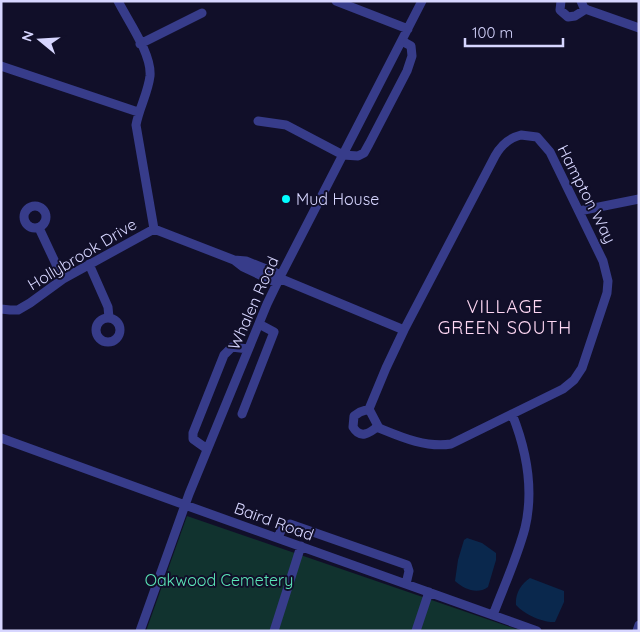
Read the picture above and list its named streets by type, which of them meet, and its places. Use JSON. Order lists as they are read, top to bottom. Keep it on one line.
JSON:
{"streets":{"street":["Hampton Way","Hollybrook Drive","Whalen Road","Baird Road"]},"crossings":[["Hampton Way","Hollybrook Drive"],["Hollybrook Drive","Whalen Road"],["Whalen Road","Baird Road"]],"districts":["VILLAGE GREEN SOUTH"],"parks":["Oakwood Cemetery"],"places":["Mud House"],"scale_bar":"100 m","north":"left"}
